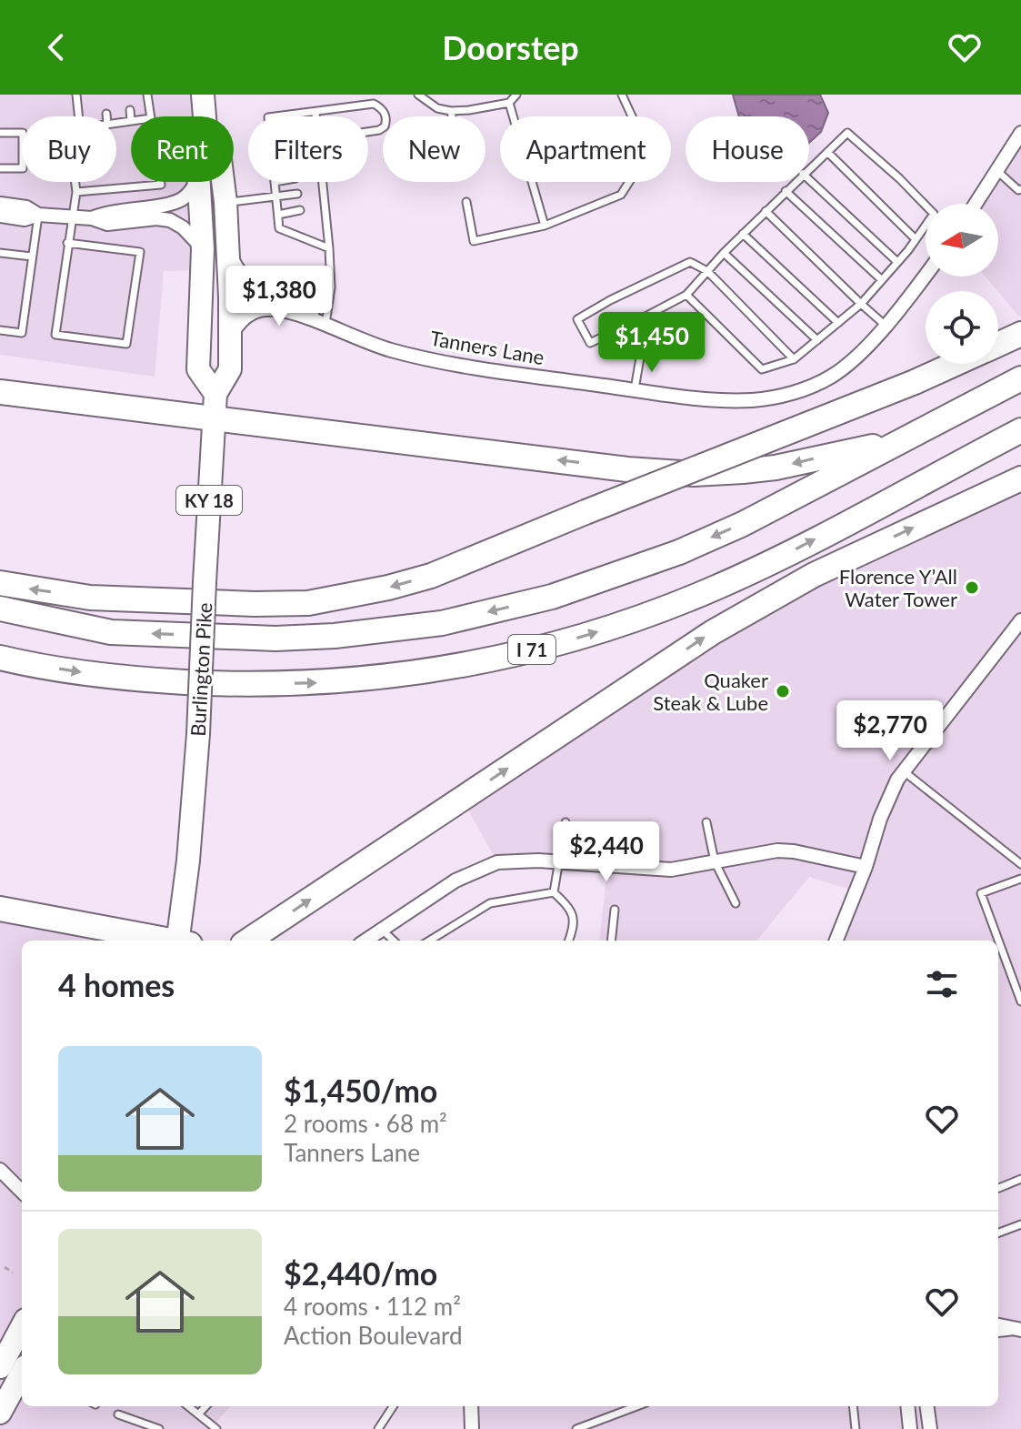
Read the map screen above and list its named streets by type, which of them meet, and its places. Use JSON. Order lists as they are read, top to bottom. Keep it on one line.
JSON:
{"streets":{"highway":["I 71"],"main road":["KY 18","Burlington Pike"],"street":["Tanners Lane"]},"crossings":[["Tanners Lane","Burlington Pike"]],"places":["Florence Y’All Water Tower","Quaker Steak & Lube"],"north":"left","page":{"header":"Doorstep","chip":["Buy","Rent","Filters","New","Apartment","House"],"price":["$1,380","$1,450","$2,770","$2,440"],"heading":"4 homes","list":[{"name":"$1,450/mo","note":"2 rooms · 68 m² · Tanners Lane"},{"name":"$2,440/mo","note":"4 rooms · 112 m² · Action Boulevard"}]}}
